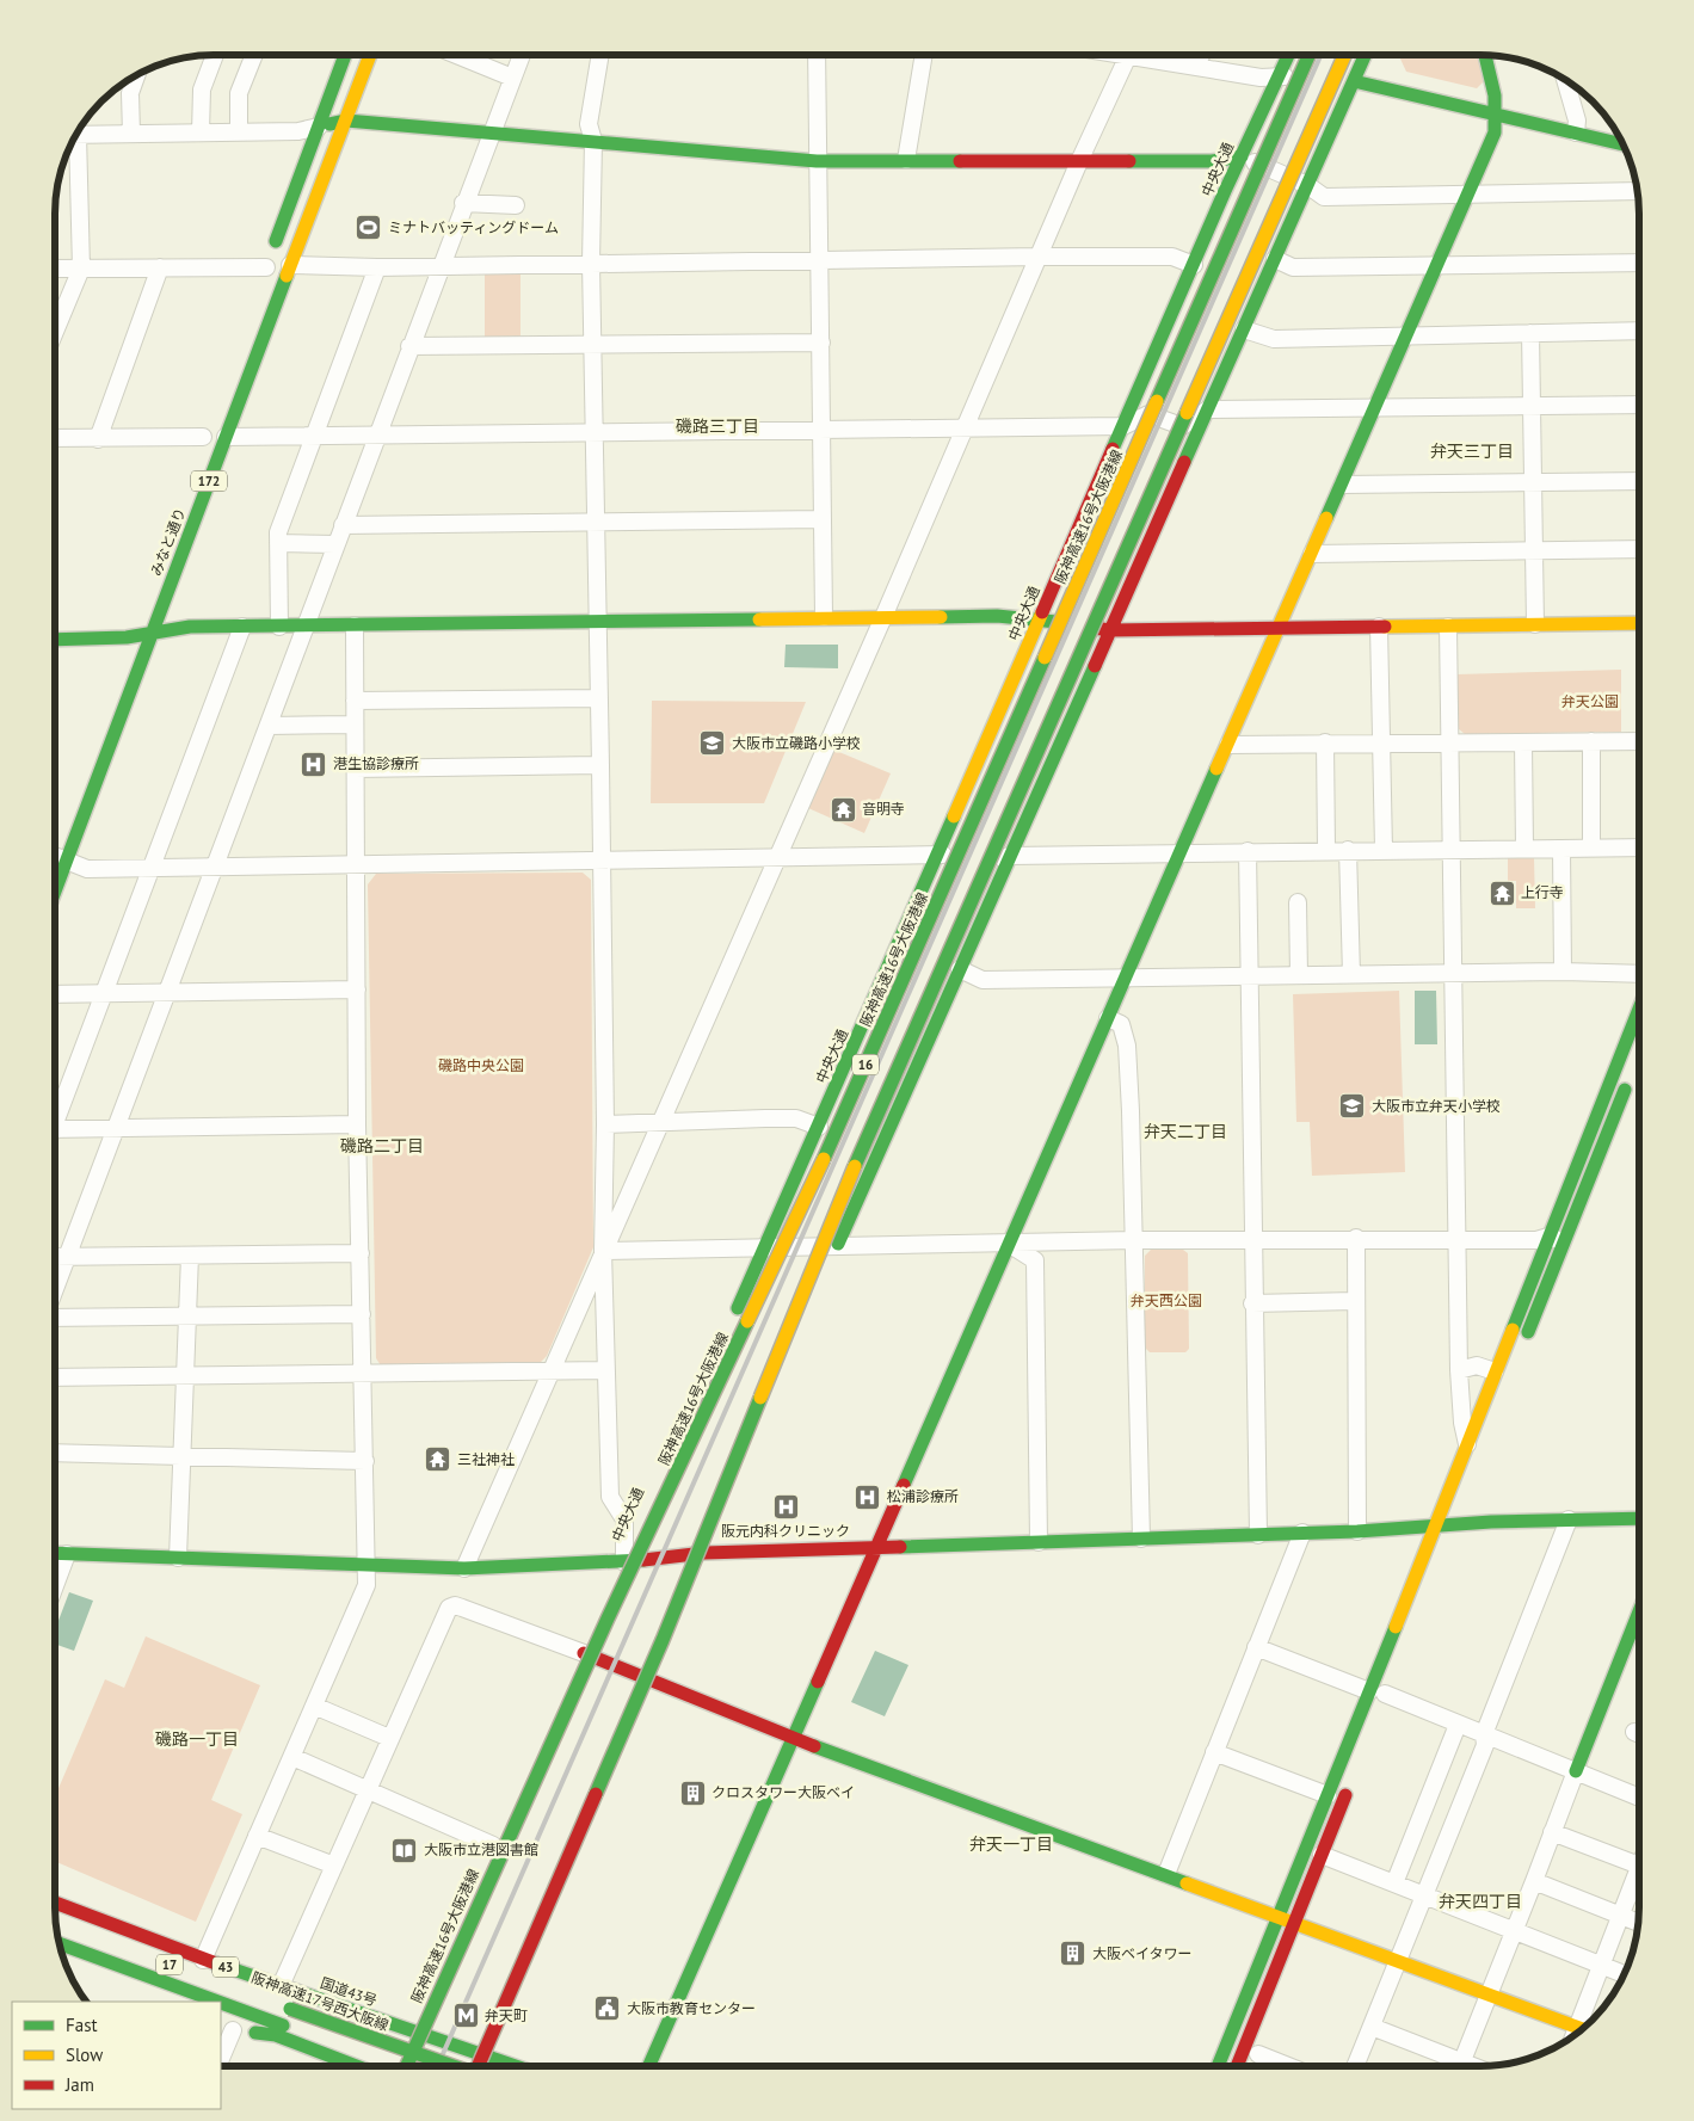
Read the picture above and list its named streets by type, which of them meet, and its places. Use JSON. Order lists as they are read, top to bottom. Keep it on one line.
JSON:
{"streets":{"main road":["中央大通","172","阪神高速16号大阪港線","みなと通り","16","17","43","国道43号","阪神高速17号西大阪線"]},"crossings":[["中央大通","国道43号"]],"districts":["磯路三丁目","弁天三丁目","弁天二丁目","磯路二丁目","磯路一丁目","弁天一丁目","弁天四丁目"],"parks":["弁天公園","磯路中央公園","弁天西公園"],"places":{"sports":["ミナトバッティングドーム"],"school or university":["大阪市立磯路小学校","大阪市立弁天小学校"],"hospital":["港生協診療所","松浦診療所","阪元内科クリニック"],"temple":["音明寺","上行寺","三社神社"],"building":["クロスタワー大阪ベイ","大阪ベイタワー"],"library":["大阪市立港図書館"],"public building":["大阪市教育センター"],"metro station":["弁天町"]},"legend":["Fast","Slow","Jam"]}
